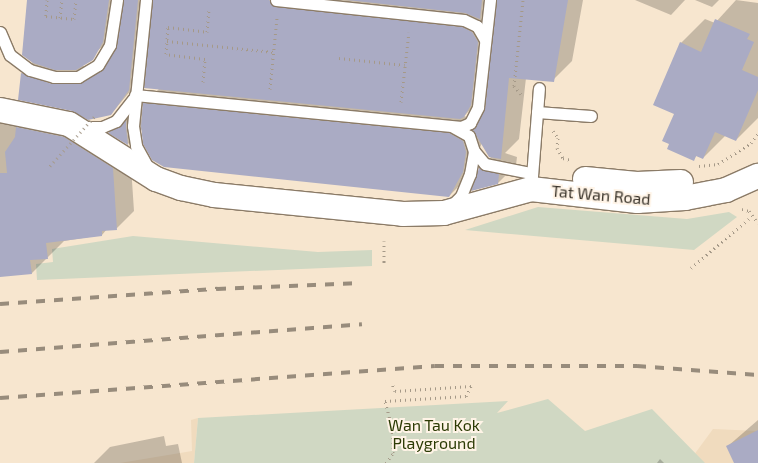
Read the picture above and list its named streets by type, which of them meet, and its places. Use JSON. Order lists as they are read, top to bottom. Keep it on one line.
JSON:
{"streets":{"street":["Tat Wan Road"]},"parks":["Wan Tau Kok Playground"]}
